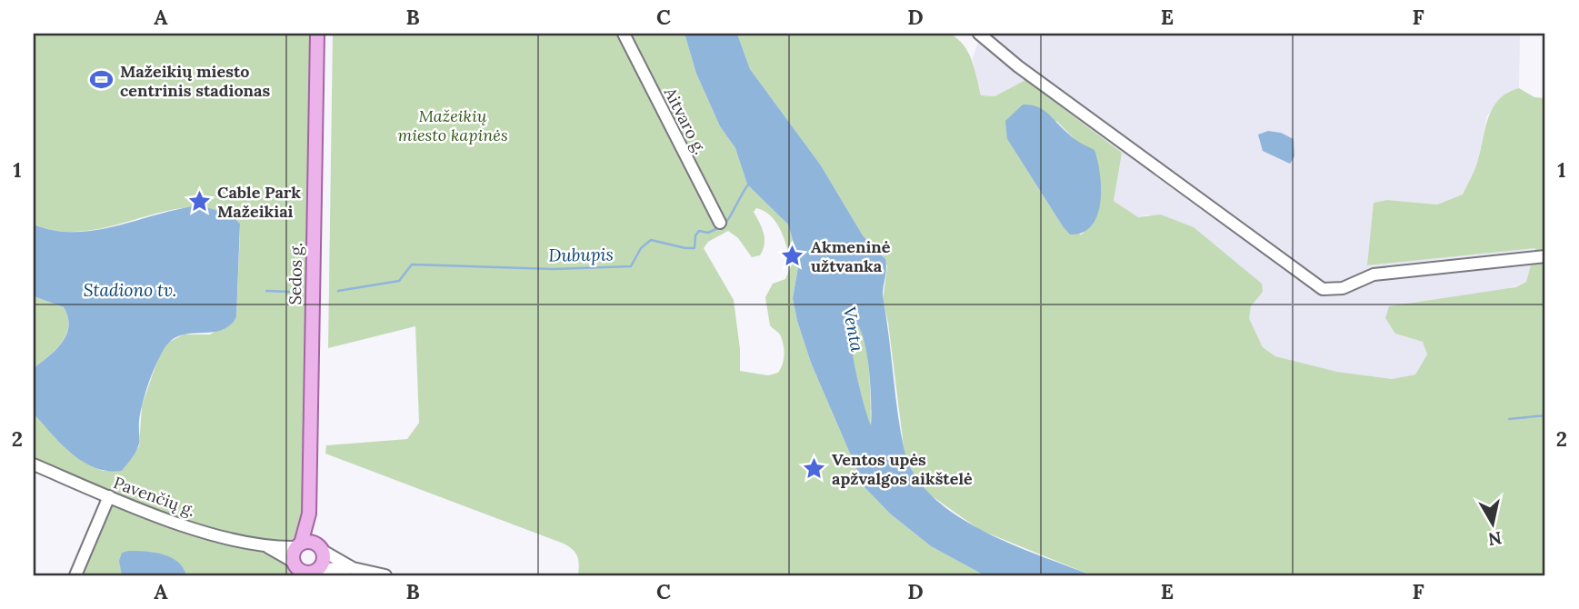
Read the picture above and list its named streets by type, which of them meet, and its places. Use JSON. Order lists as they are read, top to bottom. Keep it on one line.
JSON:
{"streets":{"main road":["Sedos g."],"street":["Aitvaro g.","Pavenčių g."]},"crossings":[["Sedos g.","Pavenčių g."]],"water":["Dubupis","Stadiono tv.","Venta"],"parks":["Mažeikių miesto kapinės"],"places":{"sports":["Mažeikių miesto centrinis stadionas"],"place":["Cable Park Mažeikiai","Akmeninė užtvanka","Ventos upės apžvalgos aikštelė"]},"north":"bottom","grid":{"columns":["A","B","C","D","E","F"],"rows":["1","2"]}}
